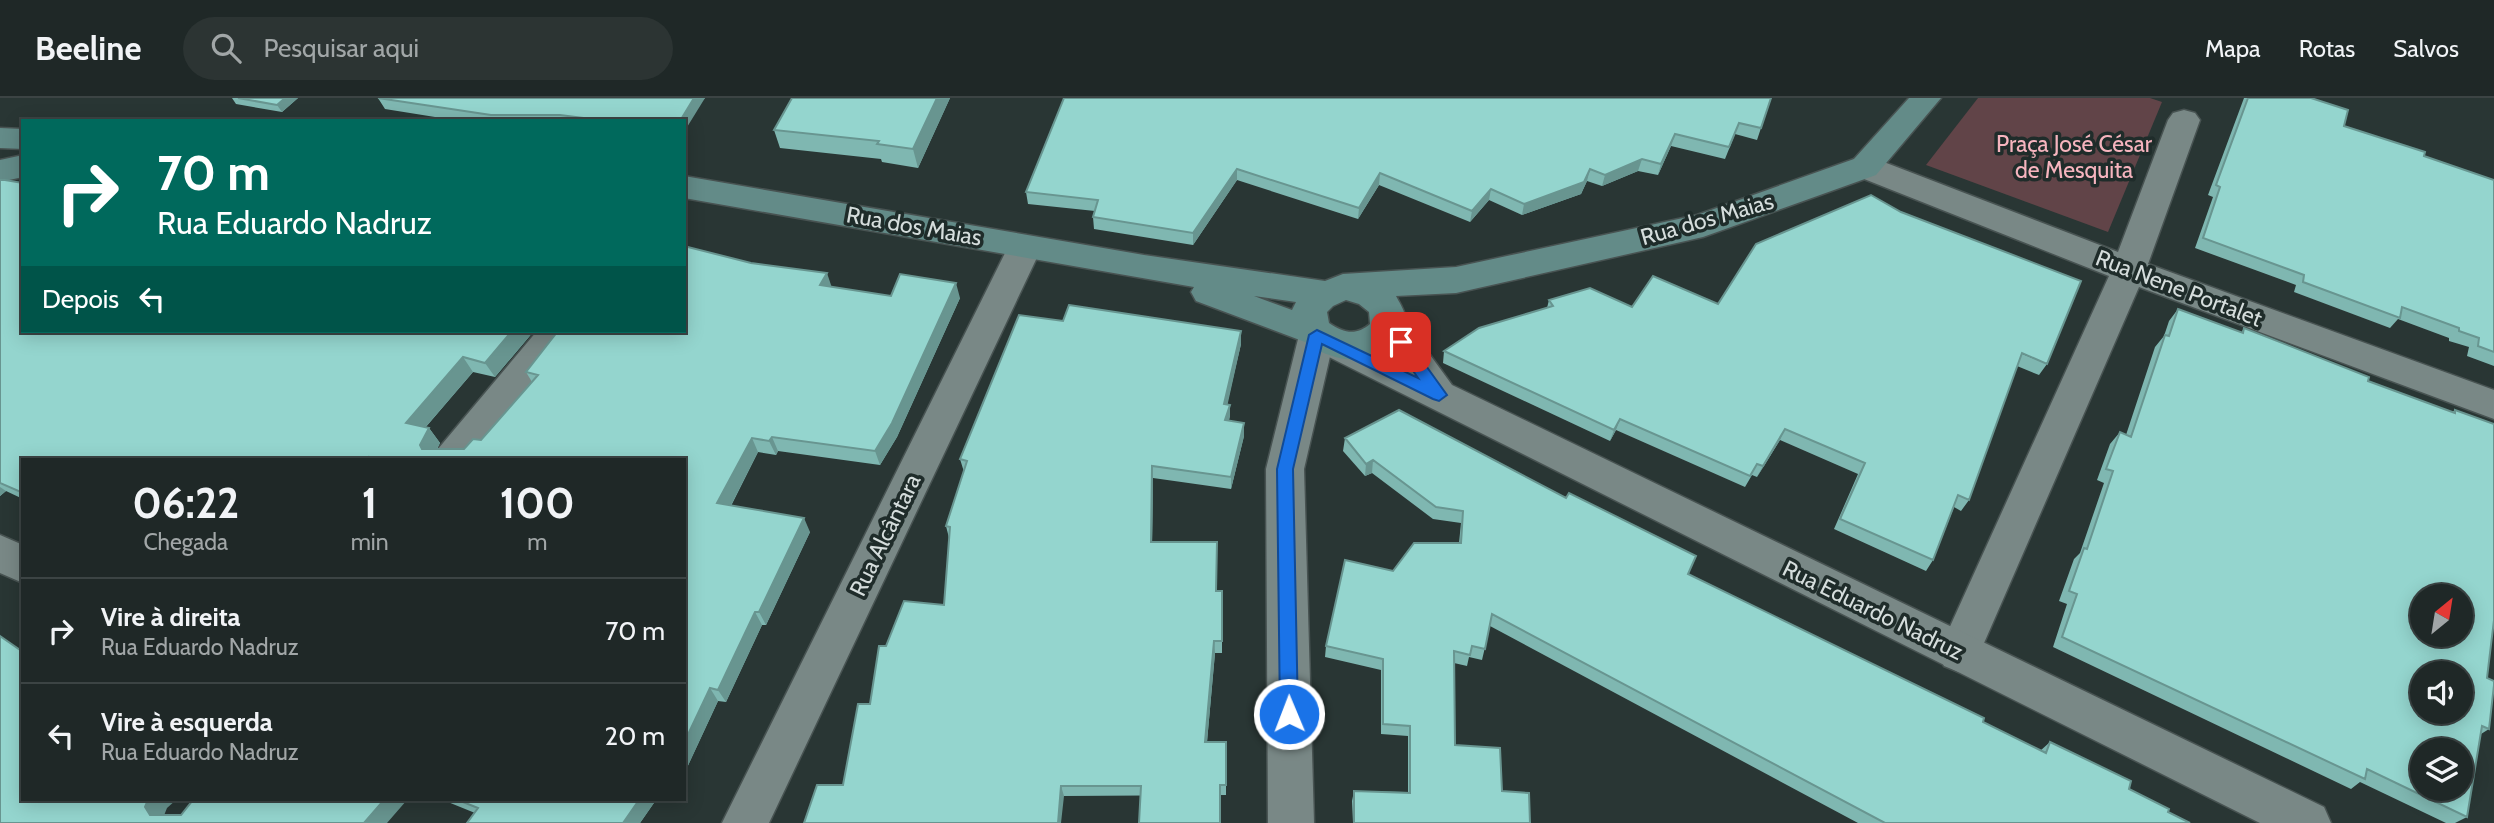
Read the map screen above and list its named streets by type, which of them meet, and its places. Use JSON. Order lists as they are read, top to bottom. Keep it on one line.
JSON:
{"streets":{"main road":["Rua dos Maias"],"street":["Rua Nene Portalet","Rua Alcântara","Rua Eduardo Nadruz"]},"crossings":[["Rua dos Maias","Rua Nene Portalet"],["Rua dos Maias","Rua Alcântara"],["Rua dos Maias","Rua Eduardo Nadruz"]],"parks":["Praça José César de Mesquita"],"north":"top right","page":{"header":"Beeline","search":"Pesquisar aqui","nav":["Mapa","Rotas","Salvos"],"turn":["70 m","Rua Eduardo Nadruz"],"then":"Depois","eta":["06:22","Chegada","1","min","100","m"],"list":[{"name":"Vire à direita","note":"Rua Eduardo Nadruz","value":"70 m"},{"name":"Vire à esquerda","note":"Rua Eduardo Nadruz","value":"20 m"}]}}
